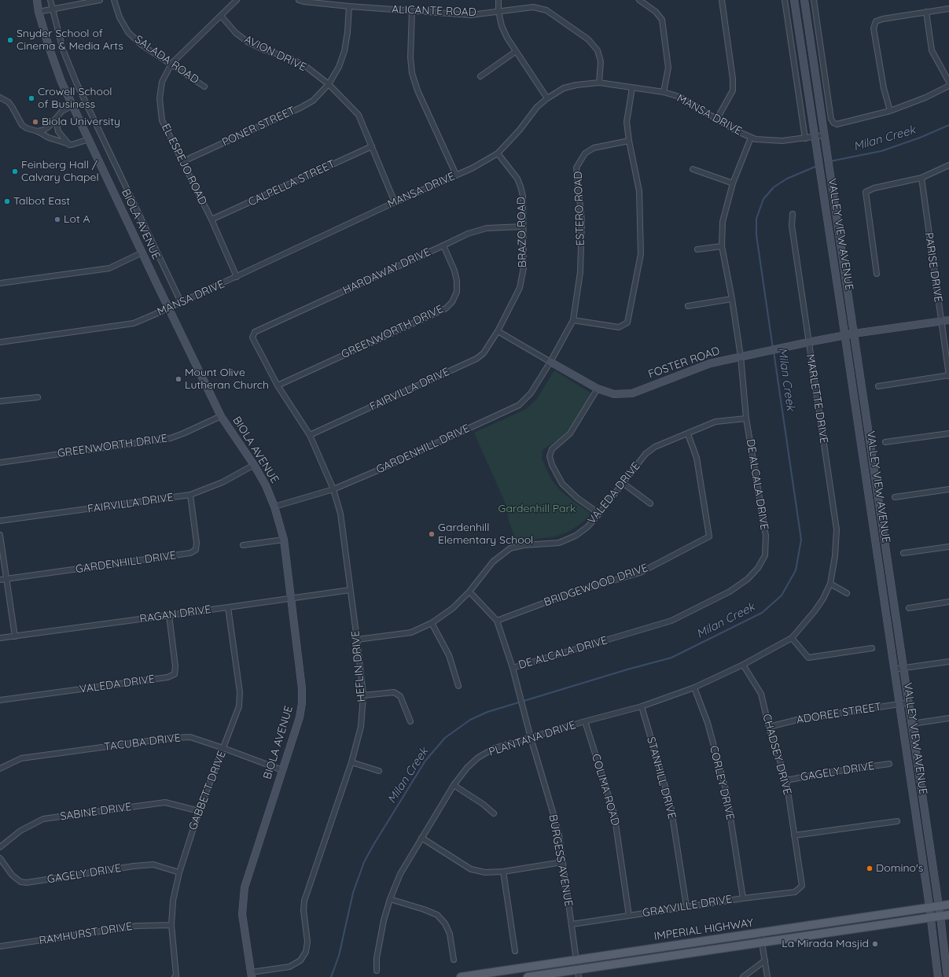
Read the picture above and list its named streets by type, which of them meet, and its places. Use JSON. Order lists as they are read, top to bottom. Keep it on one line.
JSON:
{"streets":{"main road":["BIOLA AVENUE","VALLEY VIEW AVENUE","FOSTER ROAD","IMPERIAL HIGHWAY"],"street":["ALICANTE ROAD","AVION DRIVE","SALADA ROAD","MANSA DRIVE","PONER STREET","EL ESPEJO ROAD","CALPELLA STREET","ESTERO ROAD","BRAZO ROAD","PARISE DRIVE","HARDAWAY DRIVE","GREENWORTH DRIVE","FAIRVILLA DRIVE","MARLETTE DRIVE","GARDENHILL DRIVE","DE ALCALA DRIVE","VALEDA DRIVE","BRIDGEWOOD DRIVE","RAGAN DRIVE","HEFLIN DRIVE","ADOREE STREET","PLANTANA DRIVE","TACUBA DRIVE","CHADSEY DRIVE","GAGELY DRIVE","STANHILL DRIVE","CORLEY DRIVE","COLIMA ROAD","GABBETT DRIVE","SABINE DRIVE","BURGESS AVENUE","GRAYVILLE DRIVE","RAMHURST DRIVE"]},"crossings":[["ALICANTE ROAD","MANSA DRIVE"],["ALICANTE ROAD","PONER STREET"],["AVION DRIVE","MANSA DRIVE"],["AVION DRIVE","PONER STREET"],["AVION DRIVE","EL ESPEJO ROAD"],["AVION DRIVE","CALPELLA STREET"],["SALADA ROAD","EL ESPEJO ROAD"],["MANSA DRIVE","EL ESPEJO ROAD"],["MANSA DRIVE","BIOLA AVENUE"],["MANSA DRIVE","BRAZO ROAD"],["MANSA DRIVE","VALLEY VIEW AVENUE"],["MANSA DRIVE","DE ALCALA DRIVE"],["PONER STREET","EL ESPEJO ROAD"],["EL ESPEJO ROAD","CALPELLA STREET"],["ESTERO ROAD","FOSTER ROAD"],["ESTERO ROAD","GARDENHILL DRIVE"],["BIOLA AVENUE","GREENWORTH DRIVE"],["BIOLA AVENUE","FAIRVILLA DRIVE"],["BIOLA AVENUE","GARDENHILL DRIVE"],["BIOLA AVENUE","RAGAN DRIVE"],["BIOLA AVENUE","HEFLIN DRIVE"],["BIOLA AVENUE","TACUBA DRIVE"],["BRAZO ROAD","HARDAWAY DRIVE"],["BRAZO ROAD","FOSTER ROAD"],["BRAZO ROAD","FAIRVILLA DRIVE"],["VALLEY VIEW AVENUE","FOSTER ROAD"],["VALLEY VIEW AVENUE","ADOREE STREET"],["VALLEY VIEW AVENUE","IMPERIAL HIGHWAY"],["PARISE DRIVE","FOSTER ROAD"],["HARDAWAY DRIVE","GREENWORTH DRIVE"],["HARDAWAY DRIVE","HEFLIN DRIVE"],["GREENWORTH DRIVE","HEFLIN DRIVE"],["FOSTER ROAD","FAIRVILLA DRIVE"],["FOSTER ROAD","MARLETTE DRIVE"],["FOSTER ROAD","GARDENHILL DRIVE"],["FOSTER ROAD","DE ALCALA DRIVE"],["FAIRVILLA DRIVE","GARDENHILL DRIVE"],["FAIRVILLA DRIVE","HEFLIN DRIVE"],["MARLETTE DRIVE","PLANTANA DRIVE"],["GARDENHILL DRIVE","HEFLIN DRIVE"],["DE ALCALA DRIVE","VALEDA DRIVE"],["DE ALCALA DRIVE","BURGESS AVENUE"],["VALEDA DRIVE","BRIDGEWOOD DRIVE"],["VALEDA DRIVE","RAGAN DRIVE"],["VALEDA DRIVE","HEFLIN DRIVE"],["VALEDA DRIVE","BURGESS AVENUE"],["BRIDGEWOOD DRIVE","BURGESS AVENUE"],["RAGAN DRIVE","HEFLIN DRIVE"],["RAGAN DRIVE","GABBETT DRIVE"],["ADOREE STREET","CHADSEY DRIVE"],["PLANTANA DRIVE","CHADSEY DRIVE"],["PLANTANA DRIVE","STANHILL DRIVE"],["PLANTANA DRIVE","CORLEY DRIVE"],["PLANTANA DRIVE","COLIMA ROAD"],["PLANTANA DRIVE","BURGESS AVENUE"],["TACUBA DRIVE","GABBETT DRIVE"],["CHADSEY DRIVE","GAGELY DRIVE"],["CHADSEY DRIVE","GRAYVILLE DRIVE"],["GAGELY DRIVE","GABBETT DRIVE"],["STANHILL DRIVE","GRAYVILLE DRIVE"],["CORLEY DRIVE","GRAYVILLE DRIVE"],["COLIMA ROAD","GRAYVILLE DRIVE"],["GABBETT DRIVE","SABINE DRIVE"],["GABBETT DRIVE","RAMHURST DRIVE"],["BURGESS AVENUE","GRAYVILLE DRIVE"],["BURGESS AVENUE","IMPERIAL HIGHWAY"]],"water":["Milan Creek"],"parks":["Gardenhill Park"],"places":["Snyder School of Cinema & Media Arts","Crowell School of Business","Biola University","Feinberg Hall / Calvary Chapel","Talbot East","Lot A","Mount Olive Lutheran Church","Gardenhill Elementary School","Domino's","La Mirada Masjid"]}
